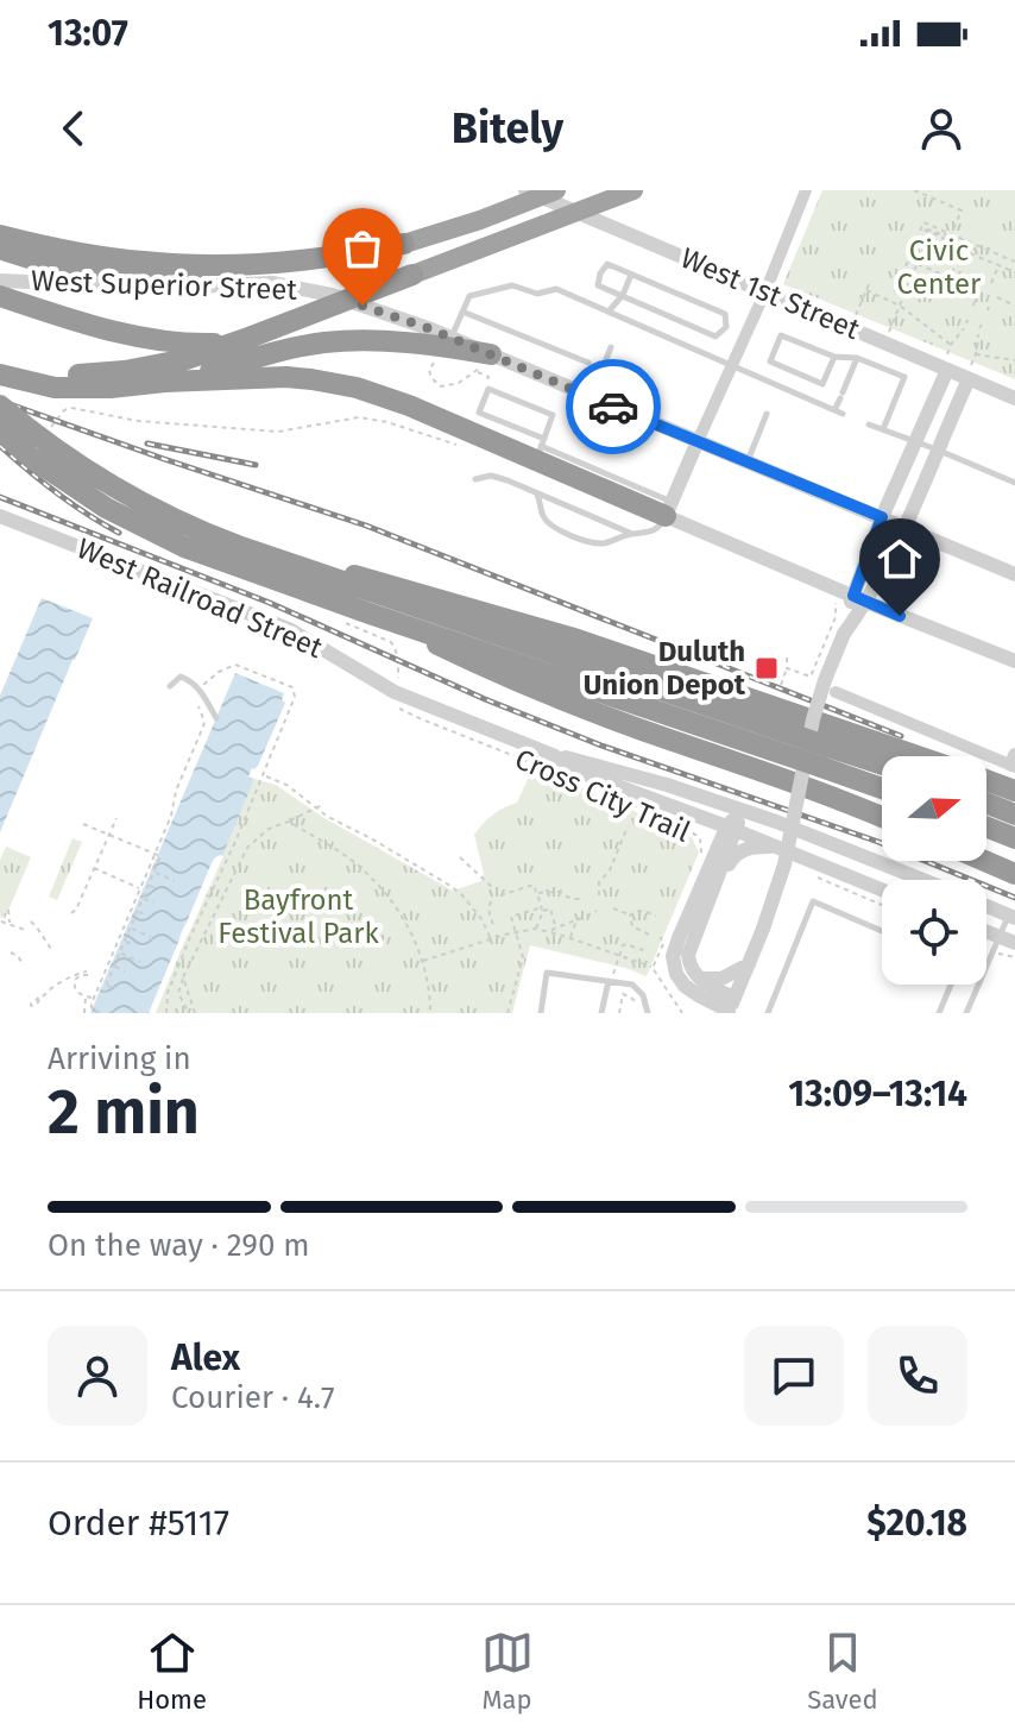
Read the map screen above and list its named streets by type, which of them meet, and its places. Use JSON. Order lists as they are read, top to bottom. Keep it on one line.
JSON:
{"streets":{"street":["West Superior Street","West 1st Street","West Railroad Street"],"path":["Cross City Trail"]},"crossings":[["West Railroad Street","Cross City Trail"]],"parks":["Civic Center","Bayfront Festival Park"],"places":{"transit":["Duluth Union Depot"]},"north":"right","page":{"status":"13:07","header":"Bitely","heading":["2 min","Arriving in","13:09–13:14"],"panel":["Alex","Courier · 4.7","Order #5117","$20.18"],"bar":"On the way · 290 m","tabs":["Home","Map","Saved"]}}
